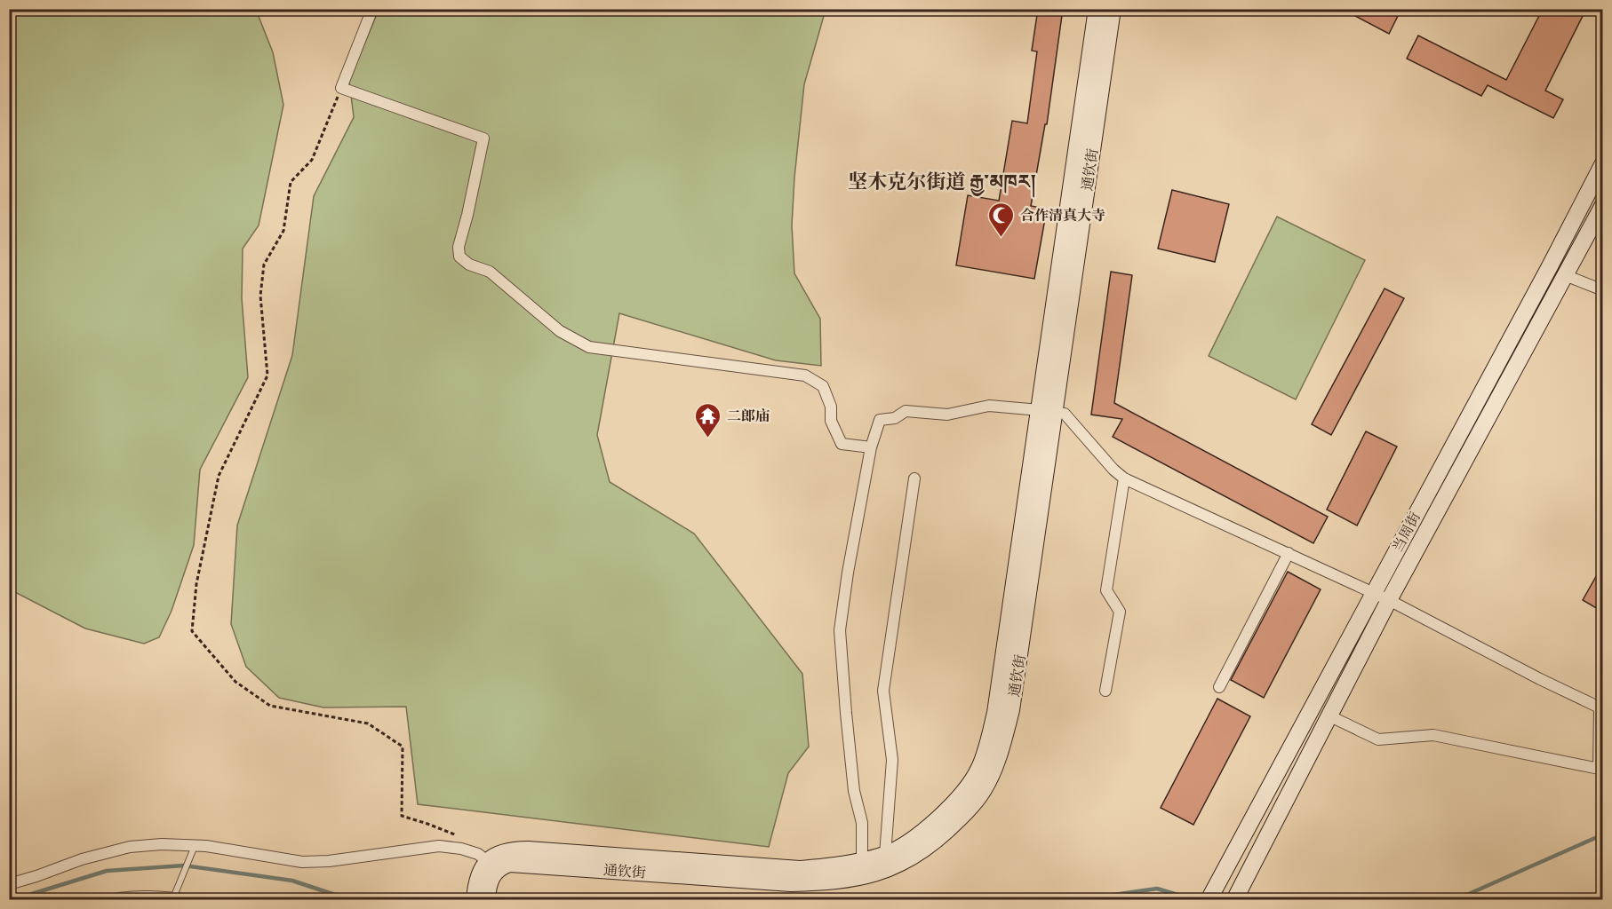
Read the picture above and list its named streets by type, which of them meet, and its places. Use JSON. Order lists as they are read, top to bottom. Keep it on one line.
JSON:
{"streets":{"main road":["通钦街","当周街"]},"districts":["坚木克尔街道 རྒྱ་མཁར།"],"places":{"mosque":["合作清真大寺"],"temple":["二郎庙"]}}
